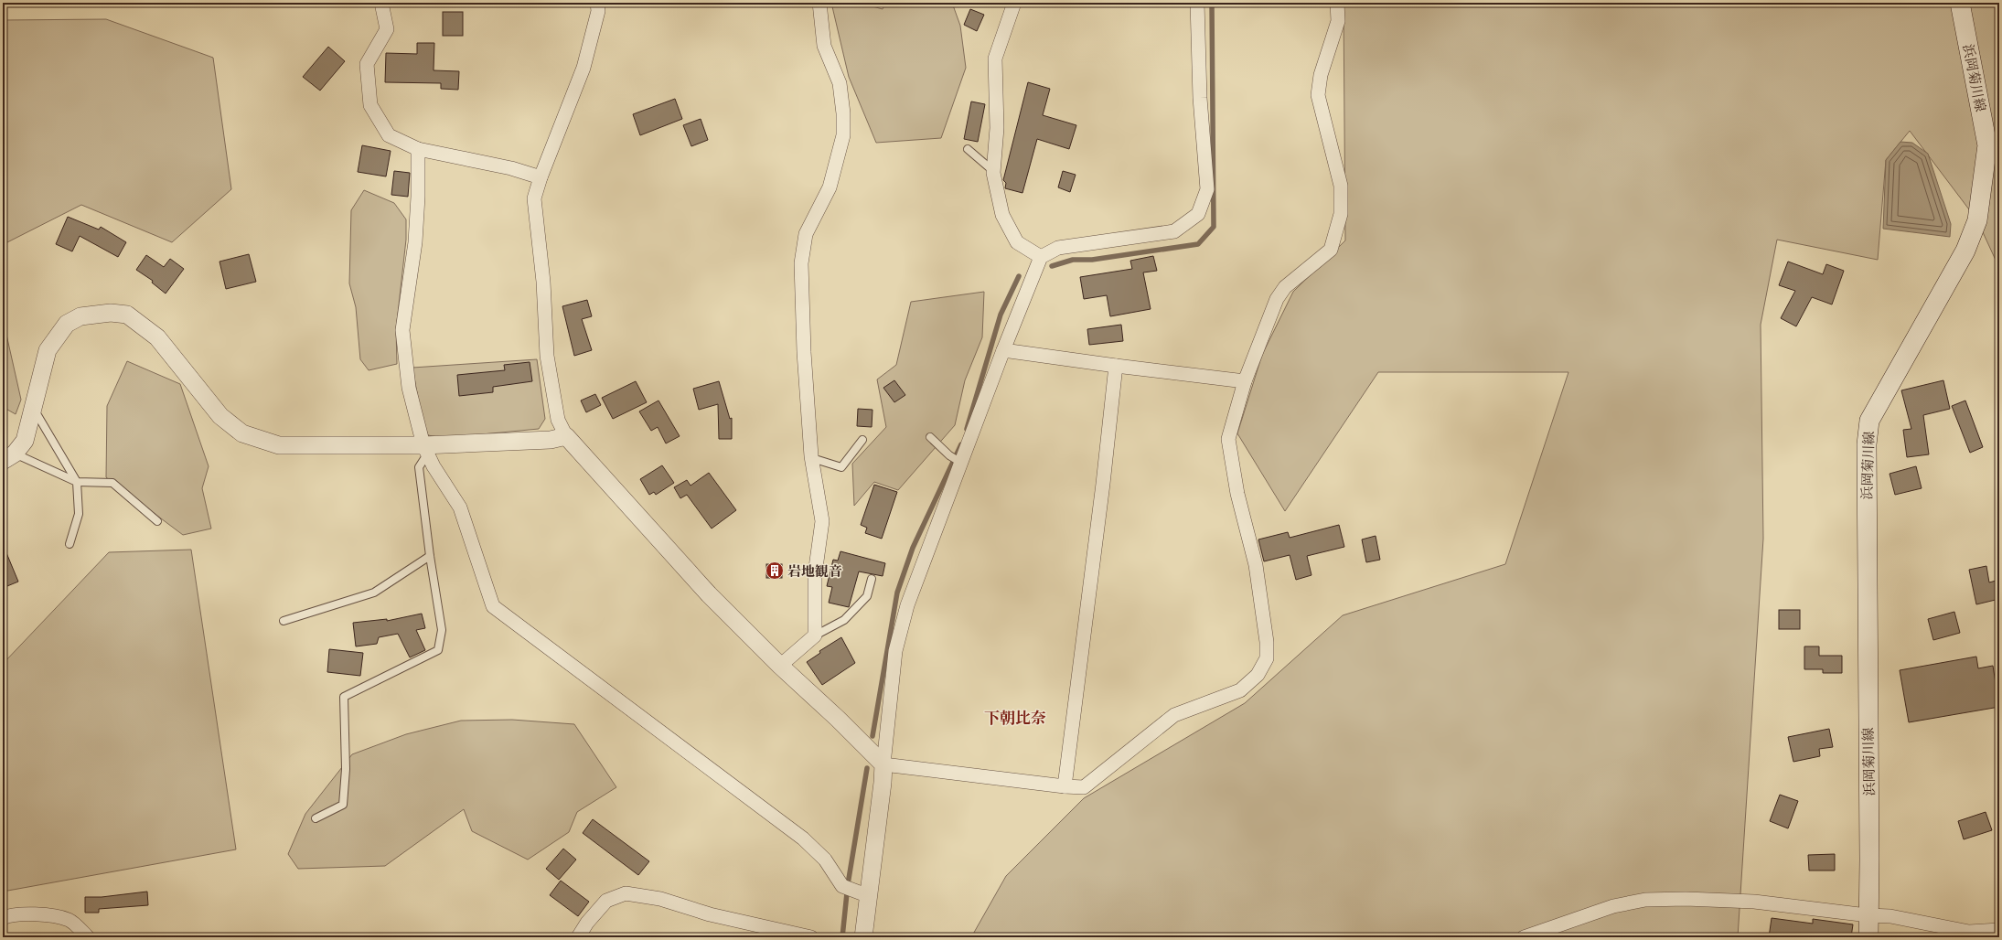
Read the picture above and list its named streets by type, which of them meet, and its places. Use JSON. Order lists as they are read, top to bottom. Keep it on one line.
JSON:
{"streets":{"main road":["浜岡菊川線"]},"districts":["下朝比奈"],"places":{"building":["岩地観音"]}}
